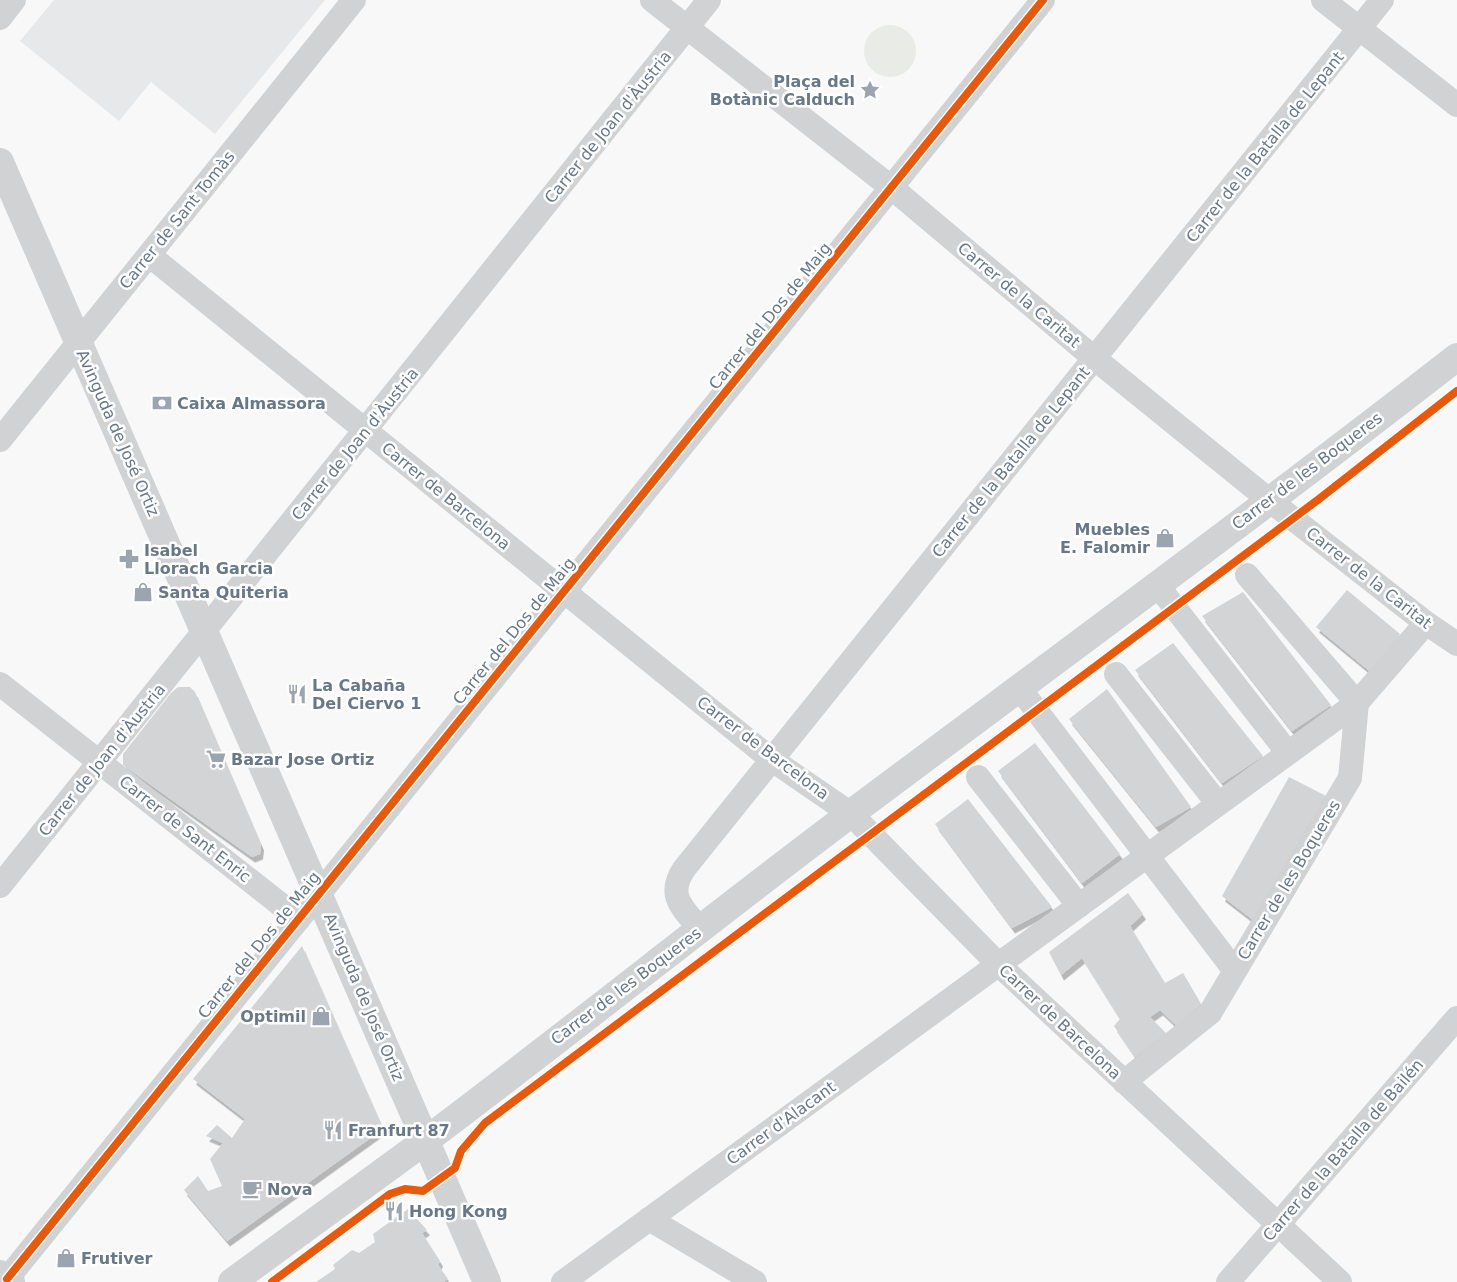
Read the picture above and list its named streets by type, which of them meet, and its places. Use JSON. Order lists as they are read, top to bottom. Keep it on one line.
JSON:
{"streets":{"street":["Carrer de Joan d'Àustria","Carrer de la Batalla de Lepant","Carrer de Sant Tomàs","Carrer de la Caritat","Carrer del Dos de Maig","Avinguda de José Ortiz","Carrer de les Boqueres","Carrer de Barcelona","Carrer de Sant Enric","Carrer d'Alacant","Carrer de la Batalla de Bailén"]},"crossings":[["Carrer de Joan d'Àustria","Carrer de la Caritat"],["Carrer de Joan d'Àustria","Avinguda de José Ortiz"],["Carrer de Joan d'Àustria","Carrer de Barcelona"],["Carrer de Joan d'Àustria","Carrer de Sant Enric"],["Carrer de la Batalla de Lepant","Carrer de la Caritat"],["Carrer de la Batalla de Lepant","Carrer de les Boqueres"],["Carrer de la Batalla de Lepant","Carrer de Barcelona"],["Carrer de Sant Tomàs","Avinguda de José Ortiz"],["Carrer de Sant Tomàs","Carrer de Barcelona"],["Carrer de la Caritat","Carrer del Dos de Maig"],["Carrer de la Caritat","Carrer de les Boqueres"],["Carrer del Dos de Maig","Avinguda de José Ortiz"],["Carrer del Dos de Maig","Carrer de Barcelona"],["Carrer del Dos de Maig","Carrer de Sant Enric"],["Avinguda de José Ortiz","Carrer de les Boqueres"],["Carrer de les Boqueres","Carrer de Barcelona"],["Carrer de Barcelona","Carrer d'Alacant"],["Carrer de Barcelona","Carrer de la Batalla de Bailén"]],"places":{"place":["Plaça del Botànic Calduch"],"bank":["Caixa Almassora"],"shop":["Muebles E. Falomir","Santa Quiteria","Optimil","Frutiver"],"pharmacy":["Isabel Llorach Garcia"],"restaurant":["La Cabaña Del Ciervo 1","Franfurt 87","Hong Kong"],"supermarket":["Bazar Jose Ortiz"],"cafe":["Nova"]}}
